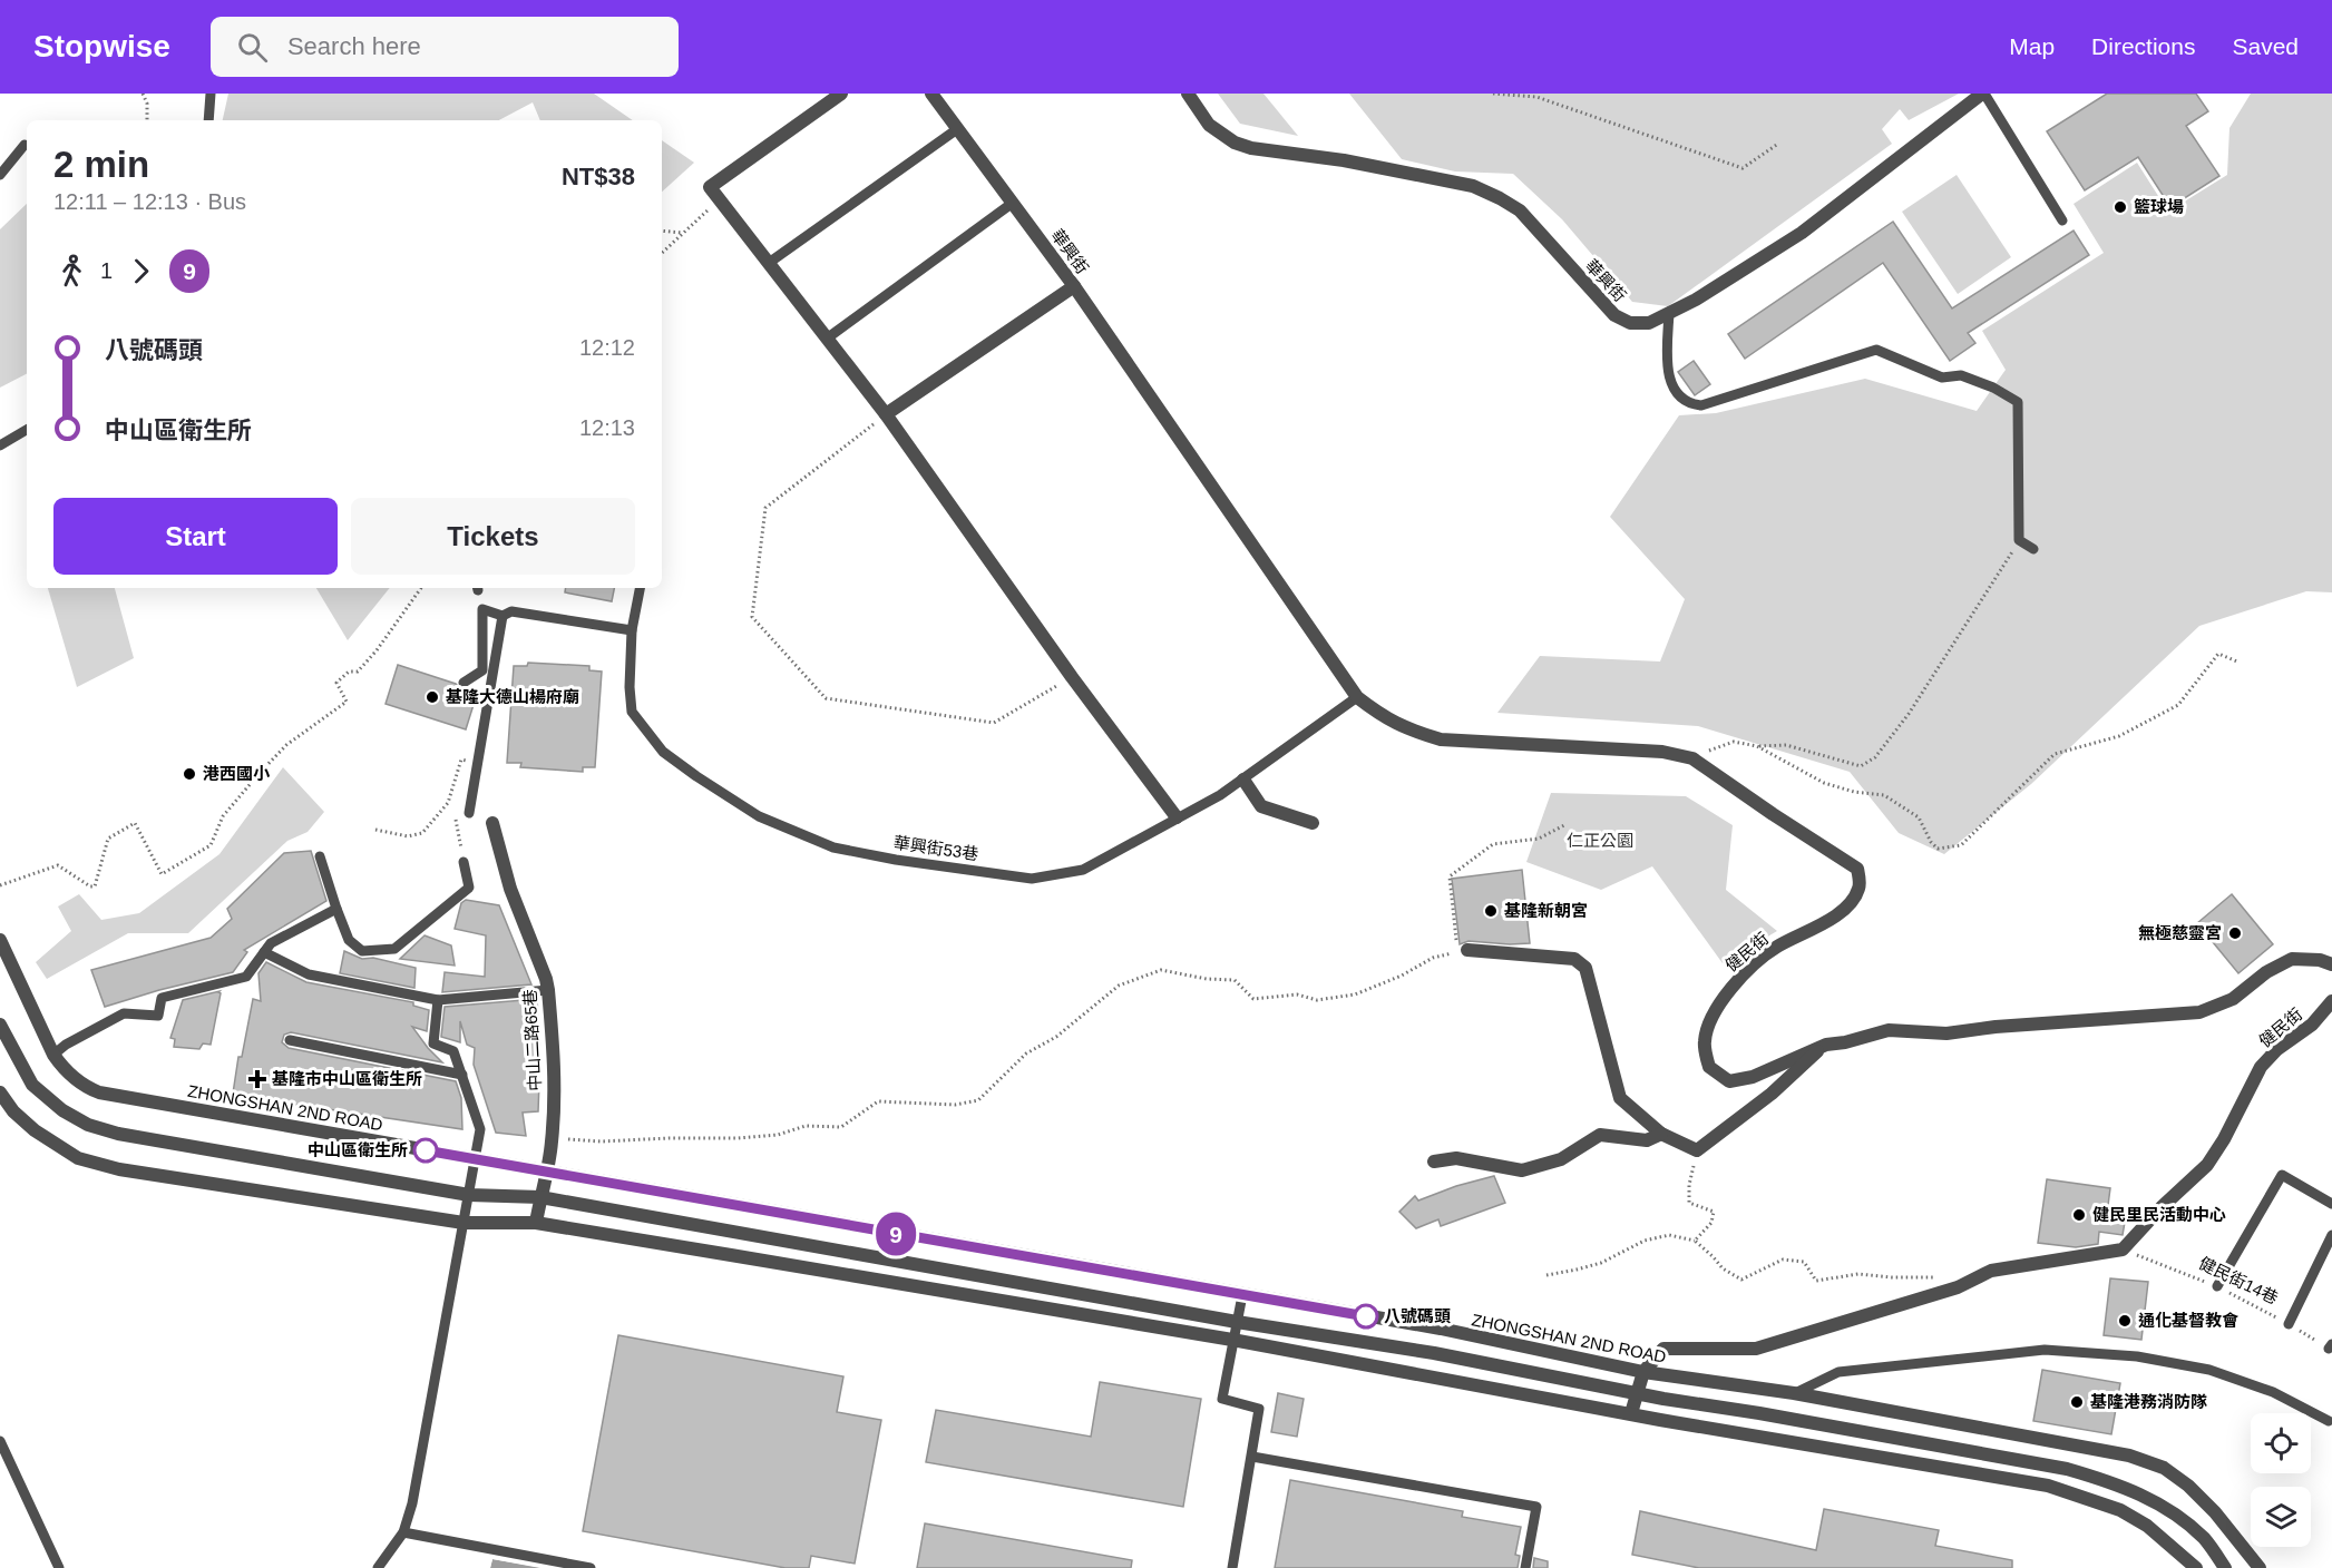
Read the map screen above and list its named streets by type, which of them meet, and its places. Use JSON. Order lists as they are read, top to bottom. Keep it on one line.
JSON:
{"streets":{"street":["華興街","健民街","中山二路65巷","ZHONGSHAN 2ND ROAD"],"lane":["華興街53巷"],"path":["健民街14巷"]},"crossings":[["華興街","華興街53巷"],["華興街","健民街"],["華興街53巷","健民街"],["健民街","健民街14巷"],["中山二路65巷","ZHONGSHAN 2ND ROAD"]],"parks":["仁正公園"],"places":{"other":["籃球場","基隆大德山楊府廟","港西國小","基隆新朝宮","無極慈靈宮","中山區衛生所","健民里民活動中心","八號碼頭","通化基督教會","基隆港務消防隊"],"health":["基隆市中山區衛生所"]},"lines":["bus line 9"],"page":{"header":"Stopwise","search":"Search here","nav":["Map","Directions","Saved"],"on_map":"9","heading":["2 min","12:11 – 12:13 · Bus","NT$38"],"legs":["1","9"],"list":[{"name":"八號碼頭","value":"12:12"},{"name":"中山區衛生所","value":"12:13"}],"buttons":["Start","Tickets"]}}
